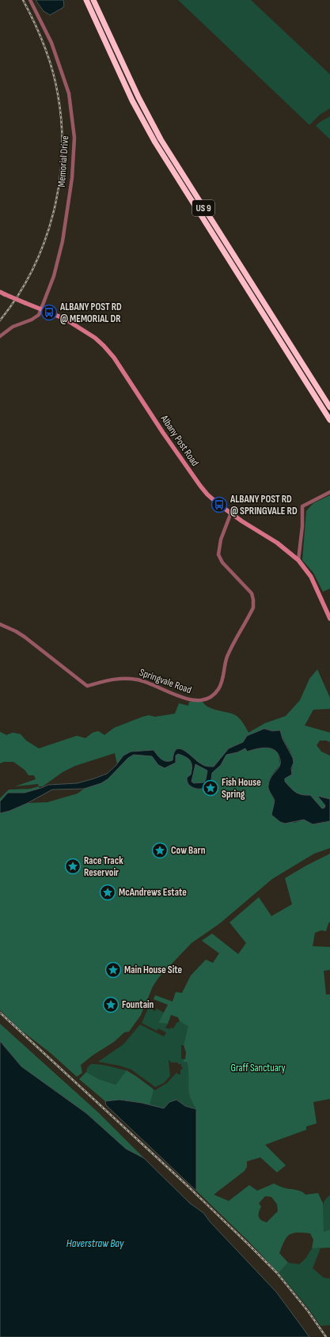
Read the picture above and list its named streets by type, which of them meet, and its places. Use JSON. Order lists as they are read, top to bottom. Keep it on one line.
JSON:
{"streets":{"highway":["US 9"],"main road":["Albany Post Road"],"street":["Memorial Drive","Springvale Road"]},"crossings":[["Memorial Drive","Albany Post Road"],["Albany Post Road","Springvale Road"]],"water":["Haverstraw Bay"],"parks":["Graff Sanctuary"],"places":{"bus stop":["ALBANY POST RD @ MEMORIAL DR","ALBANY POST RD @ SPRINGVALE RD"],"place":["Fish House Spring","Cow Barn","Race Track Reservoir","McAndrews Estate","Main House Site","Fountain"]}}
